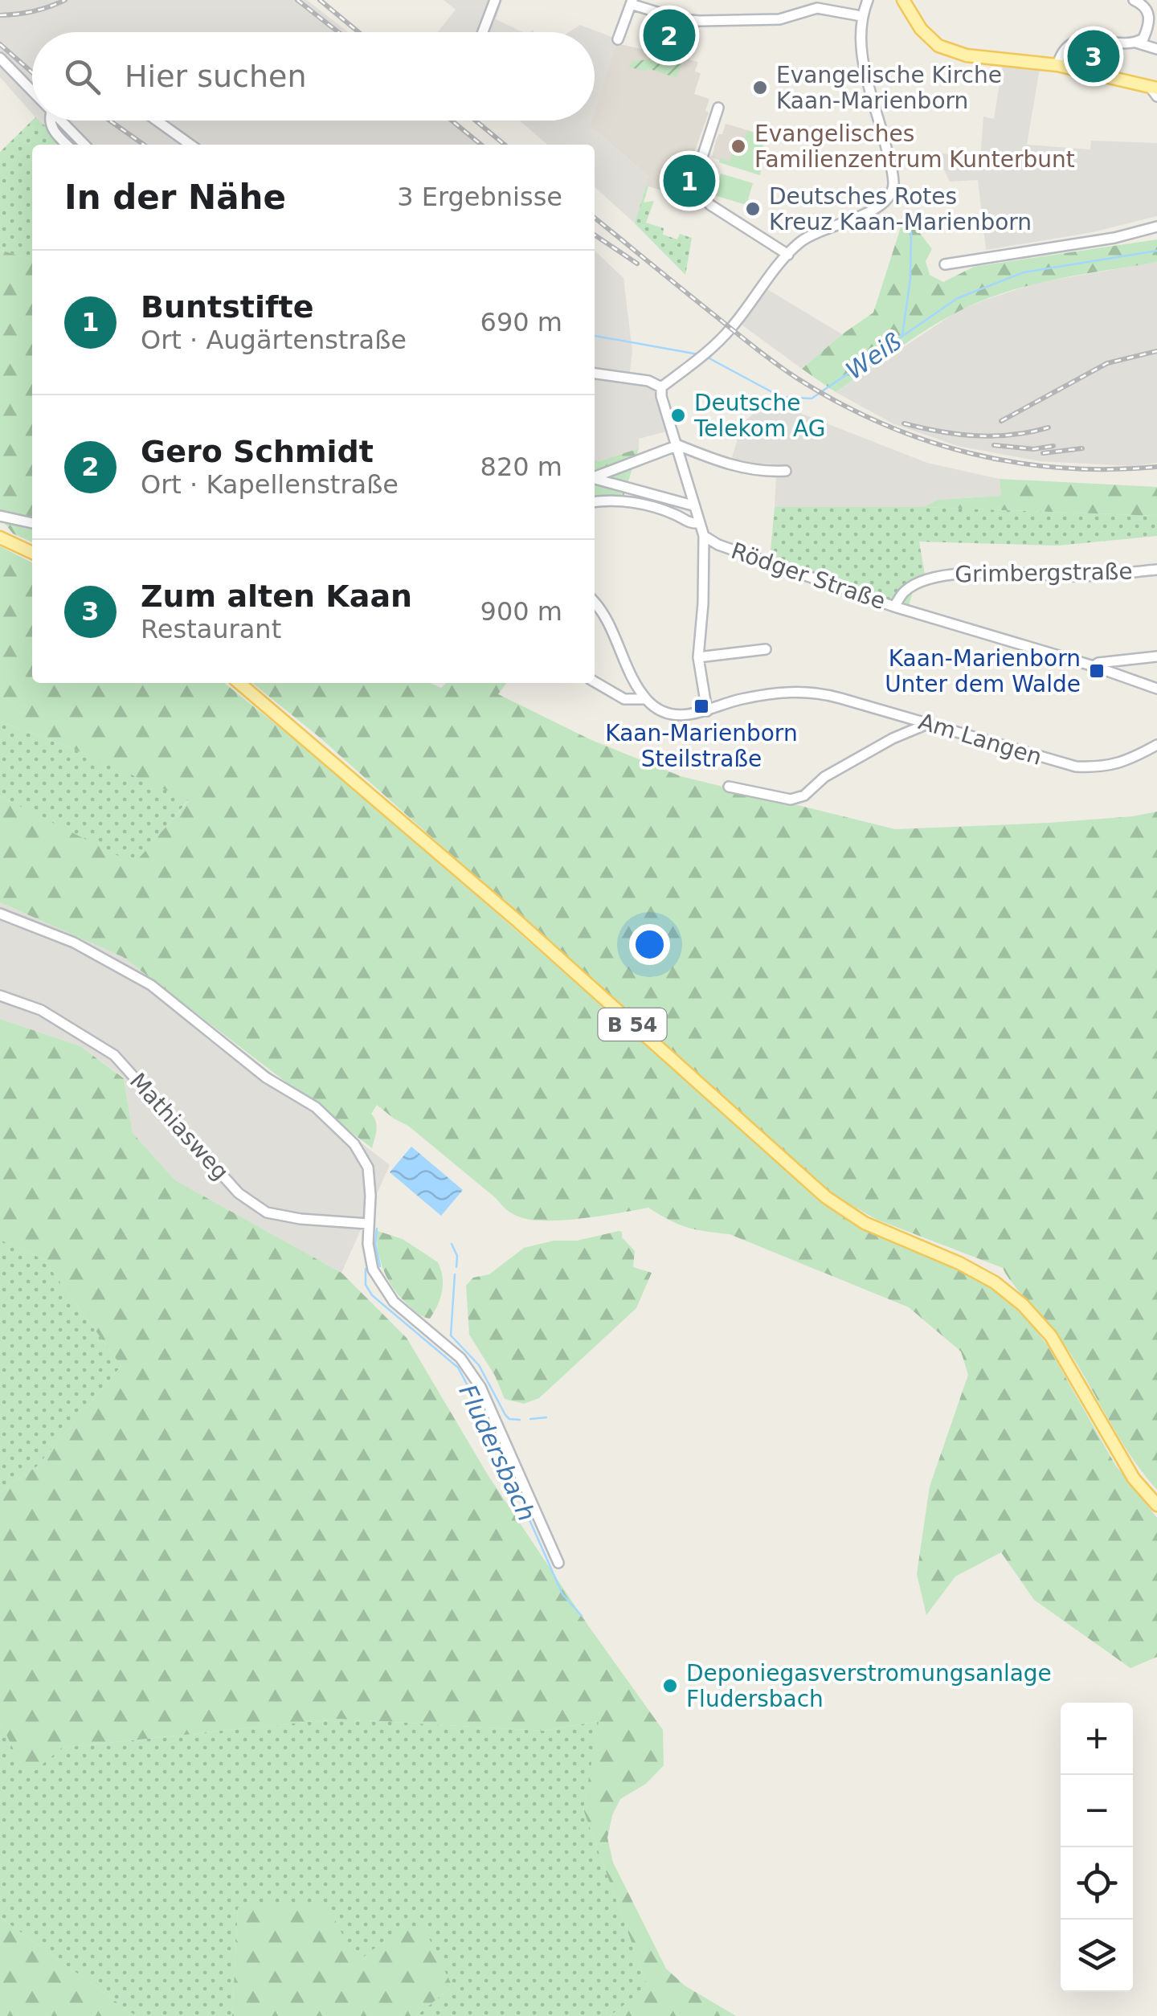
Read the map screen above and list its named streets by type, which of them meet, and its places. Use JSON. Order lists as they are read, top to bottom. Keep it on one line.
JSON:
{"streets":{"main road":["B 54"],"street":["Grimbergstraße","Rödger Straße","Am Langen","Mathiasweg"]},"crossings":[["Grimbergstraße","Rödger Straße"]],"water":["Weiß","Fludersbach"],"places":{"other":["Evangelische Kirche Kaan-Marienborn","Evangelisches Familienzentrum Kunterbunt","Deutsches Rotes Kreuz Kaan-Marienborn","Deutsche Telekom AG","Deponiegasverstromungsanlage Fludersbach"],"transit":["Kaan-Marienborn Unter dem Walde","Kaan-Marienborn Steilstraße"]},"page":{"pins":["2","3","1"],"search":"Hier suchen","heading":["In der Nähe","3 Ergebnisse"],"list":[{"mark":"1","name":"Buntstifte","note":"Ort · Augärtenstraße","value":"690 m"},{"mark":"2","name":"Gero Schmidt","note":"Ort · Kapellenstraße","value":"820 m"},{"mark":"3","name":"Zum alten Kaan","note":"Restaurant","value":"900 m"}],"map_buttons":["+","−"]}}
